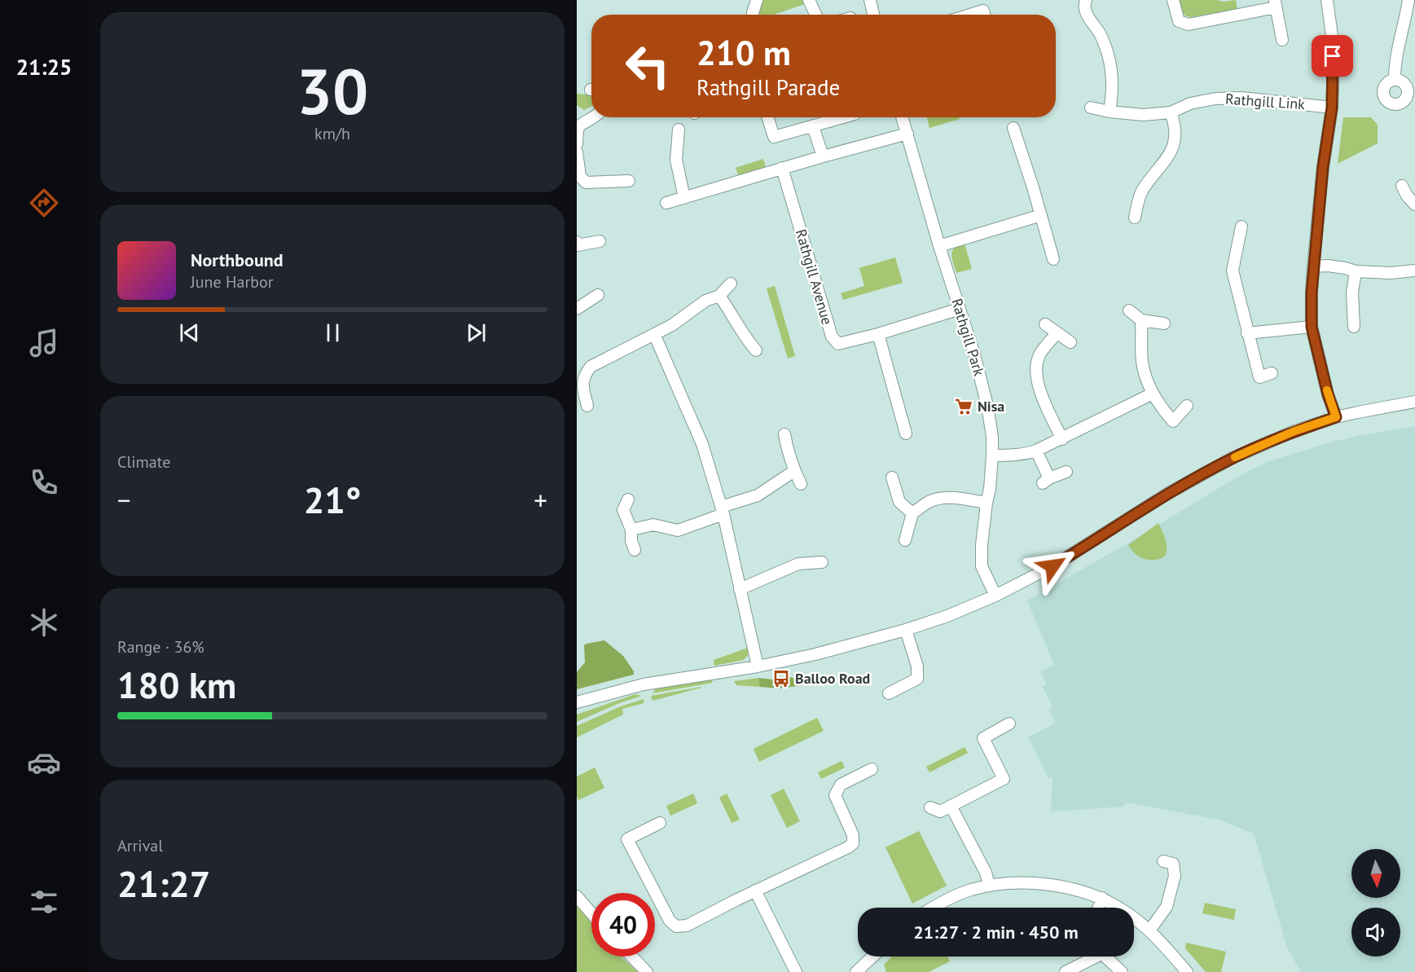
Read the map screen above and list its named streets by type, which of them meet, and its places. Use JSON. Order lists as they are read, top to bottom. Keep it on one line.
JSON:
{"streets":{"street":["Rathgill Link","Rathgill Avenue","Rathgill Park"]},"crossings":[["Rathgill Avenue","Rathgill Park"]],"places":{"supermarket":["Nisa"],"bus stop":["Balloo Road"]},"north":"bottom","page":{"tabs":"21:25","tile":[["30","km/h"],"Climate",["Range · 36%","180 km"],["Arrival","21:27"]],"turn":["210 m","Rathgill Parade"],"song":["Northbound","June Harbor"],"heat":["−","21°","+"],"limit":"40","trip":"21:27 · 2 min · 450 m"}}
